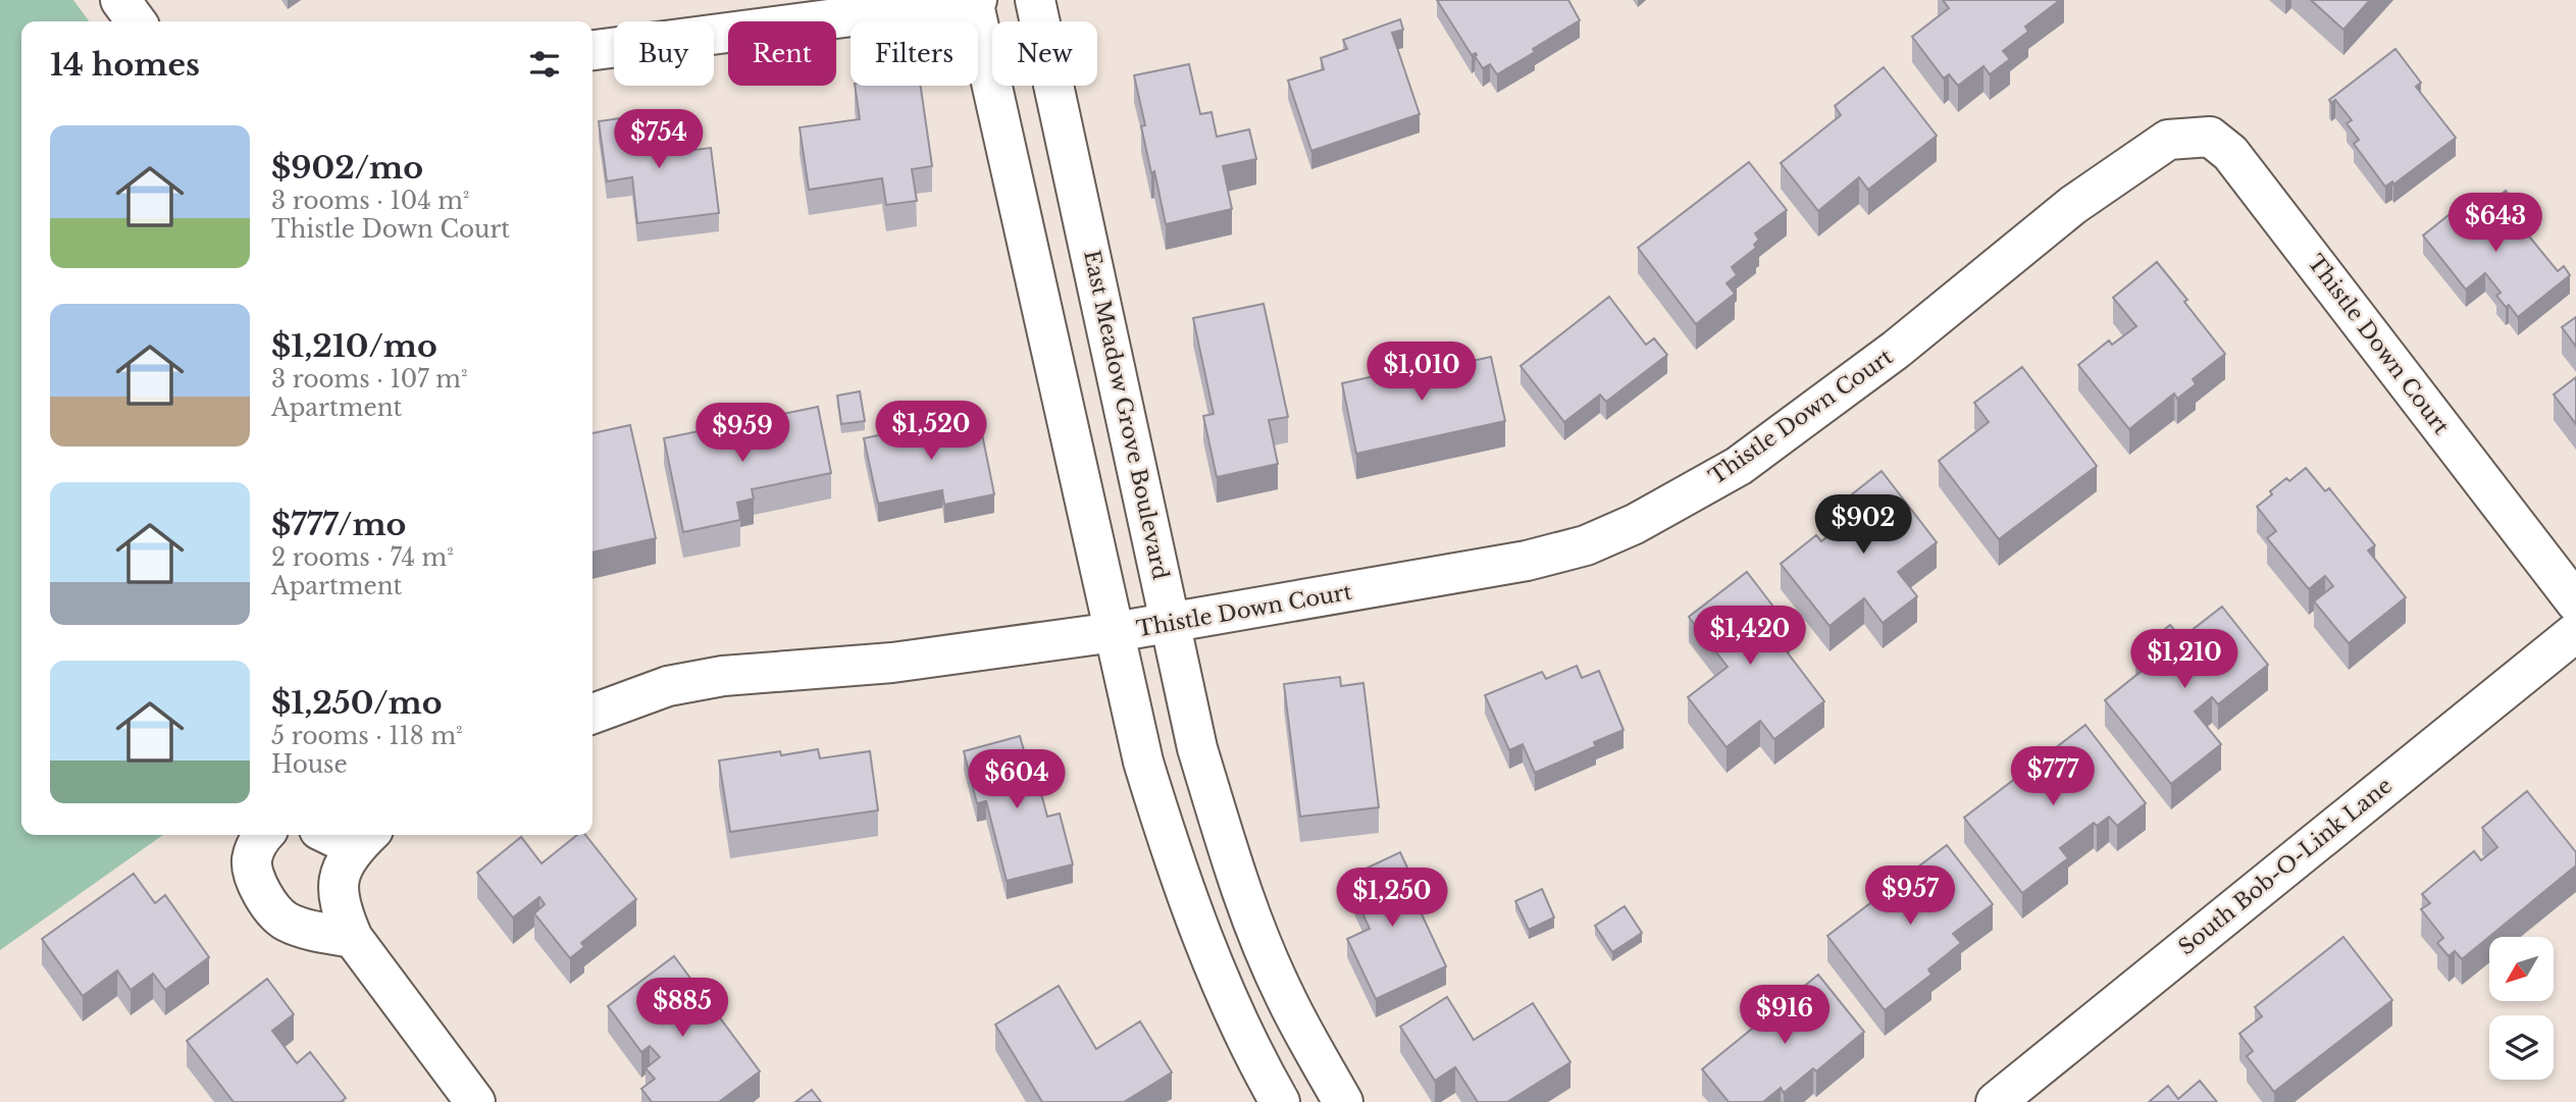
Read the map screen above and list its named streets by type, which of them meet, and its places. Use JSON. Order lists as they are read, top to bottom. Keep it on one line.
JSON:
{"streets":{"street":["Thistle Down Court","East Meadow Grove Boulevard","South Bob-O-Link Lane"]},"crossings":[["Thistle Down Court","East Meadow Grove Boulevard"]],"north":"bottom left","page":{"chip":["Buy","Rent","Filters","New"],"heading":"14 homes","list":[{"name":"$902/mo","note":"3 rooms · 104 m² · Thistle Down Court"},{"name":"$1,210/mo","note":"3 rooms · 107 m² · Apartment"},{"name":"$777/mo","note":"2 rooms · 74 m² · Apartment"},{"name":"$1,250/mo","note":"5 rooms · 118 m² · House"}],"price":["$754","$643","$1,010","$1,520","$959","$902","$1,420","$1,210","$777","$604","$957","$1,250","$885","$916"]}}
